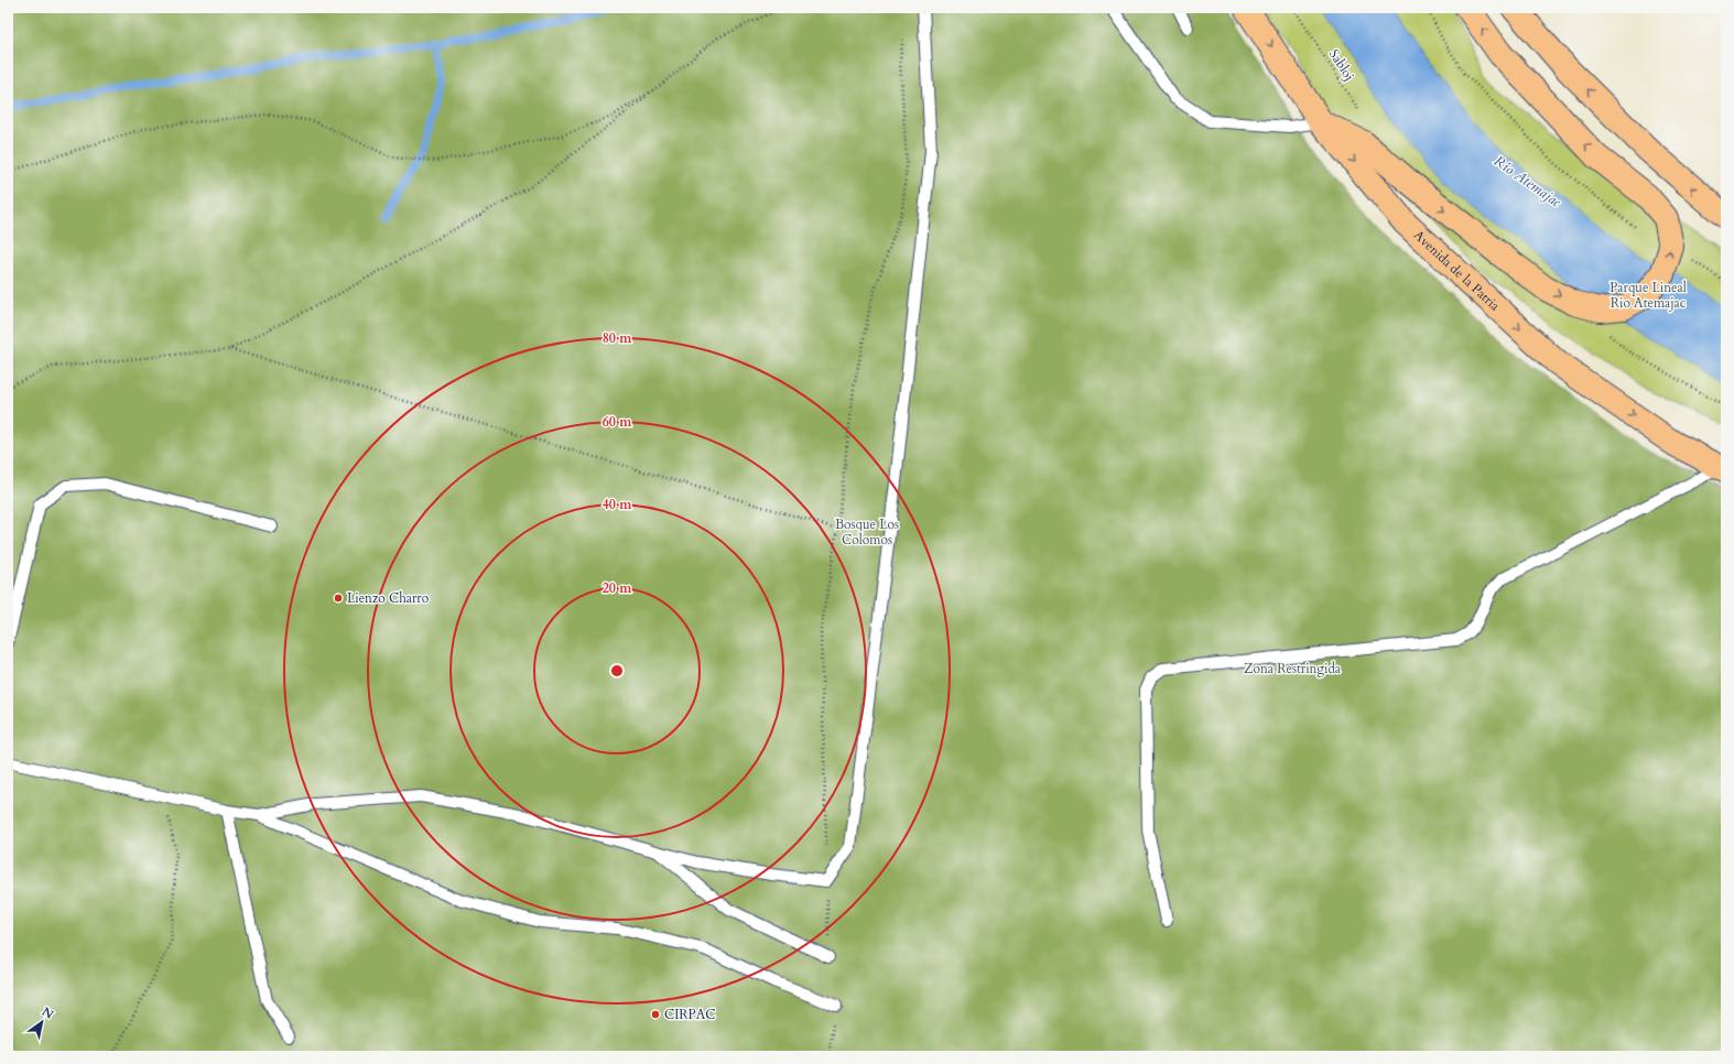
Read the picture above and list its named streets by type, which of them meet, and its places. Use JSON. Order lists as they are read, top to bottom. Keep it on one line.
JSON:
{"streets":{"main road":["Avenida de la Patria"],"path":["Sabloj"]},"one_way":["Avenida de la Patria"],"water":["Río Atemajac"],"parks":["Parque Lineal Rio Atemajac","Bosque Los Colomos","Zona Restringida"],"places":["Lienzo Charro","CIRPAC"],"north":"top right","rings":["80 m","60 m","40 m","20 m"]}
